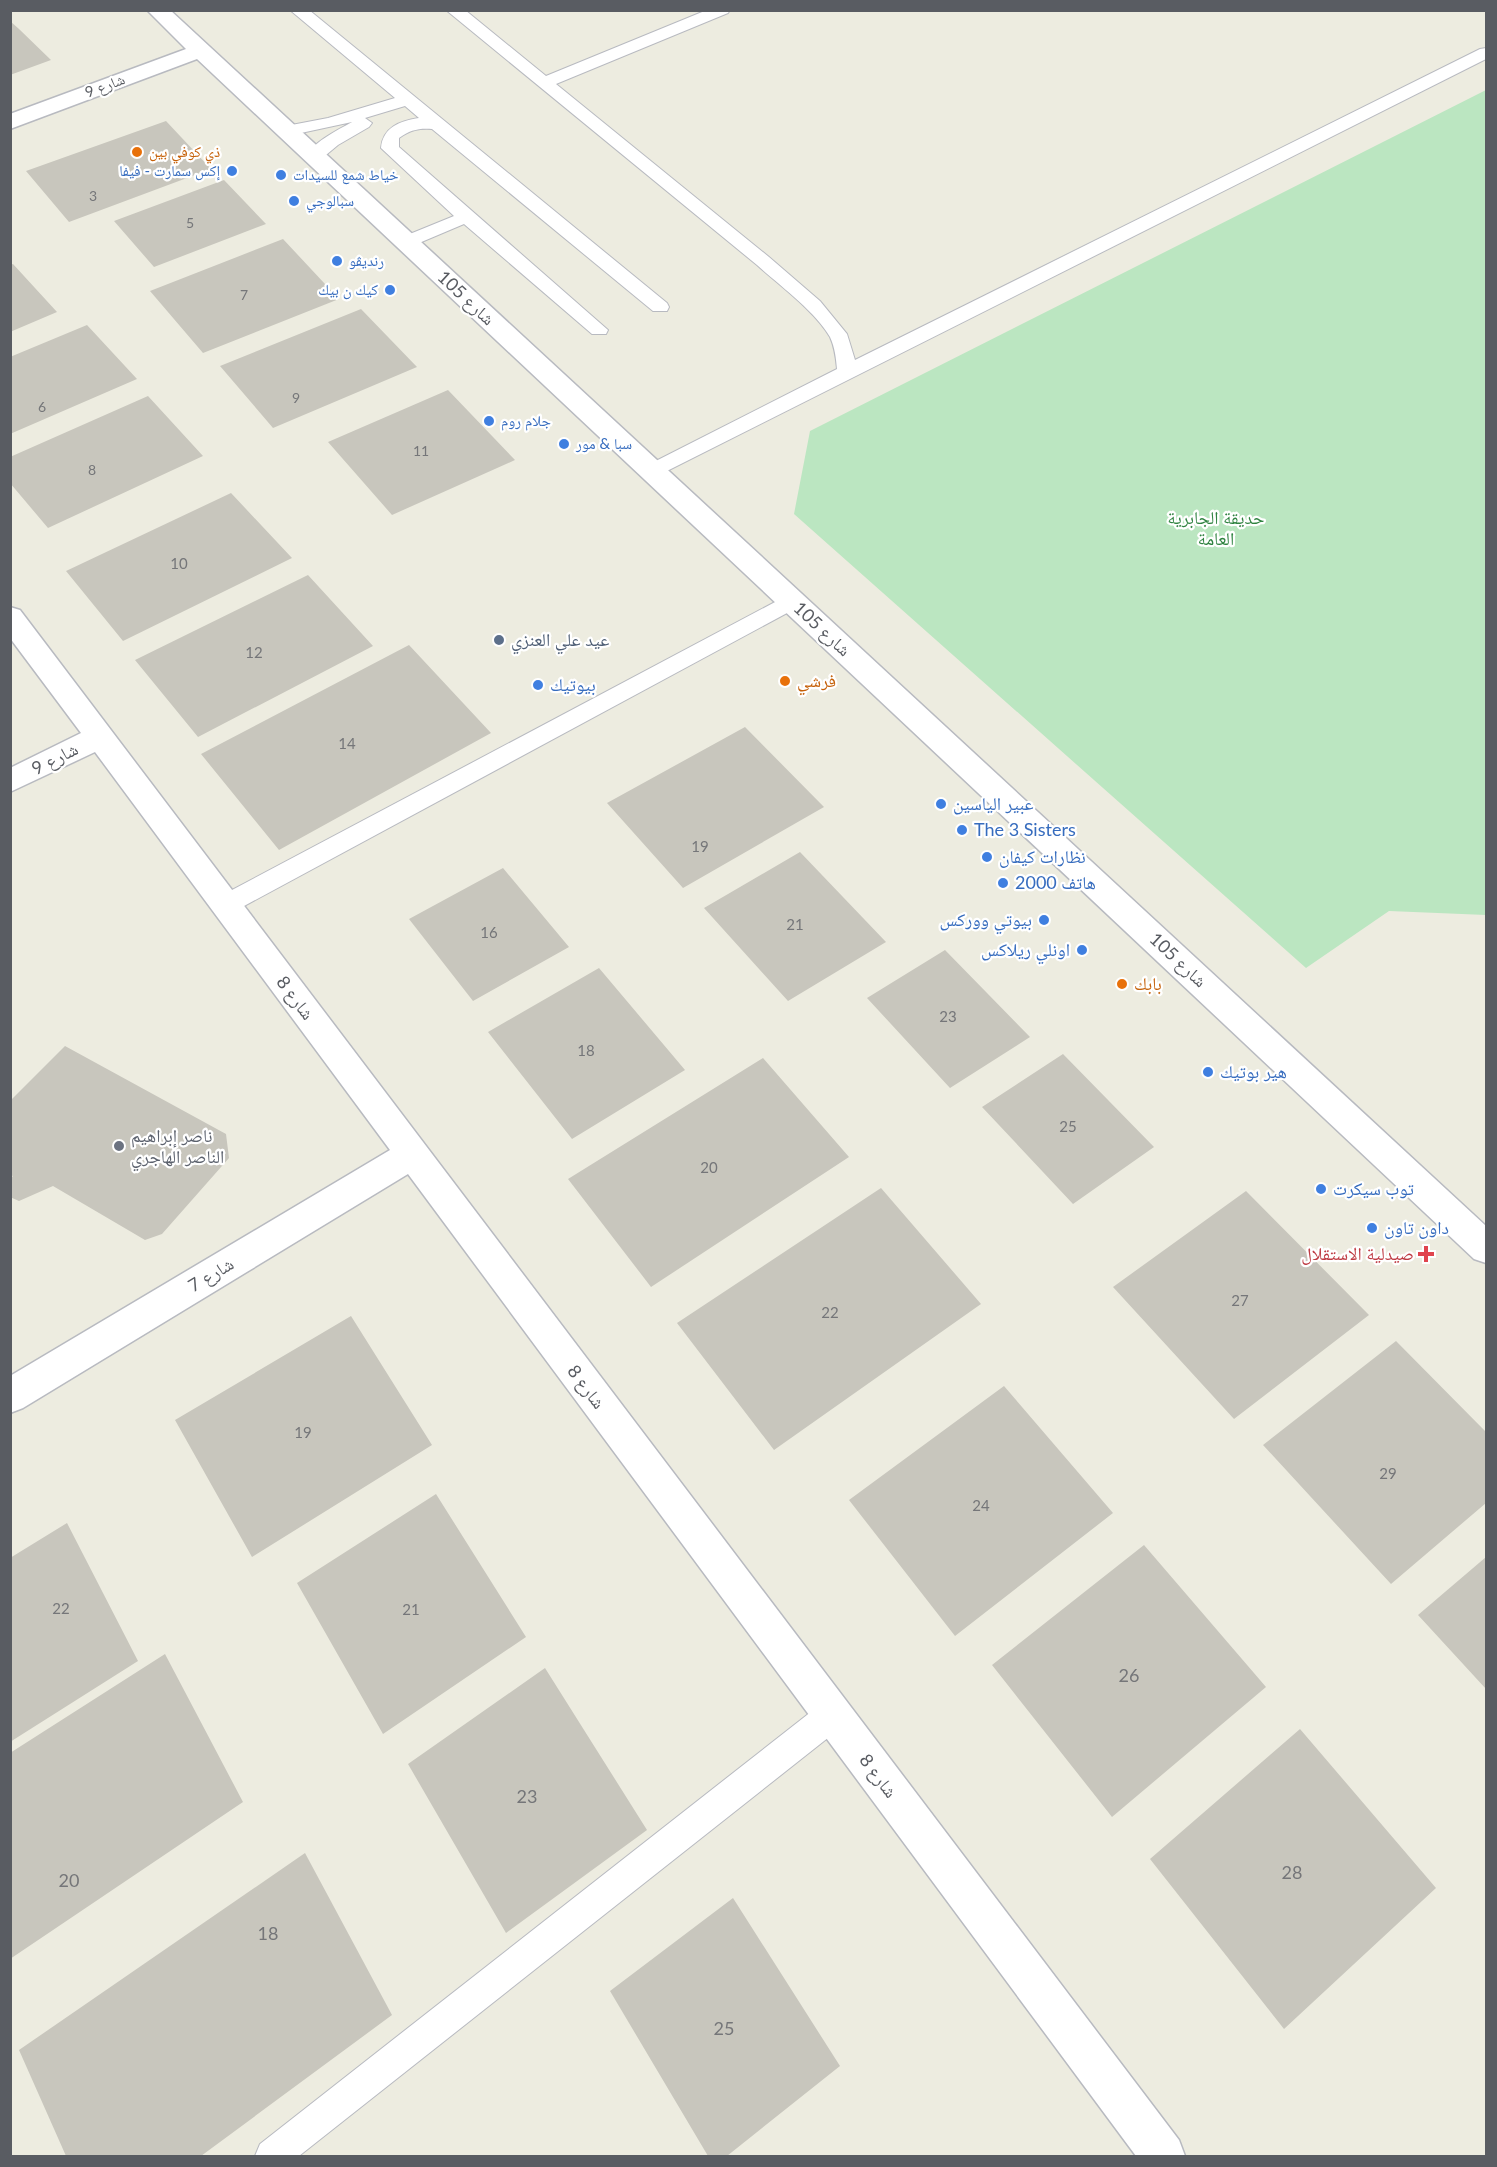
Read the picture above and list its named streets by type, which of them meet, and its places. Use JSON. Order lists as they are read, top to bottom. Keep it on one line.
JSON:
{"streets":{"street":["شارع 9","شارع 105","شارع 8","شارع 7"]},"crossings":[["شارع 9","شارع 105"],["شارع 9","شارع 8"],["شارع 8","شارع 7"]],"parks":["حديقة الجابرية العامة"],"places":{"other":["ذي كوفي بين","إكس سمارت - فيفا","خياط شمع للسيدات","سبالوجي","رنديڤو","كيك ن بيك","جلام روم","سبا & مور","عيد علي العنزي","فرشي","بيوتيك","عبير الياسين","The 3 Sisters","نظارات كيفان","هاتف 2000","بيوتي ووركس","اونلي ريلاكس","بابك","هير بوتيك","ناصر إبراهيم الناصر الهاجري","توب سيكرت","داون تاون"],"health":["صيدلية الاستقلال"]},"house_numbers":["3","5","7","9","6","11","8","10","12","14","19","21","16","23","18","25","20","27","22","19","29","24","22","21","26","23","28","20","18","25"]}
